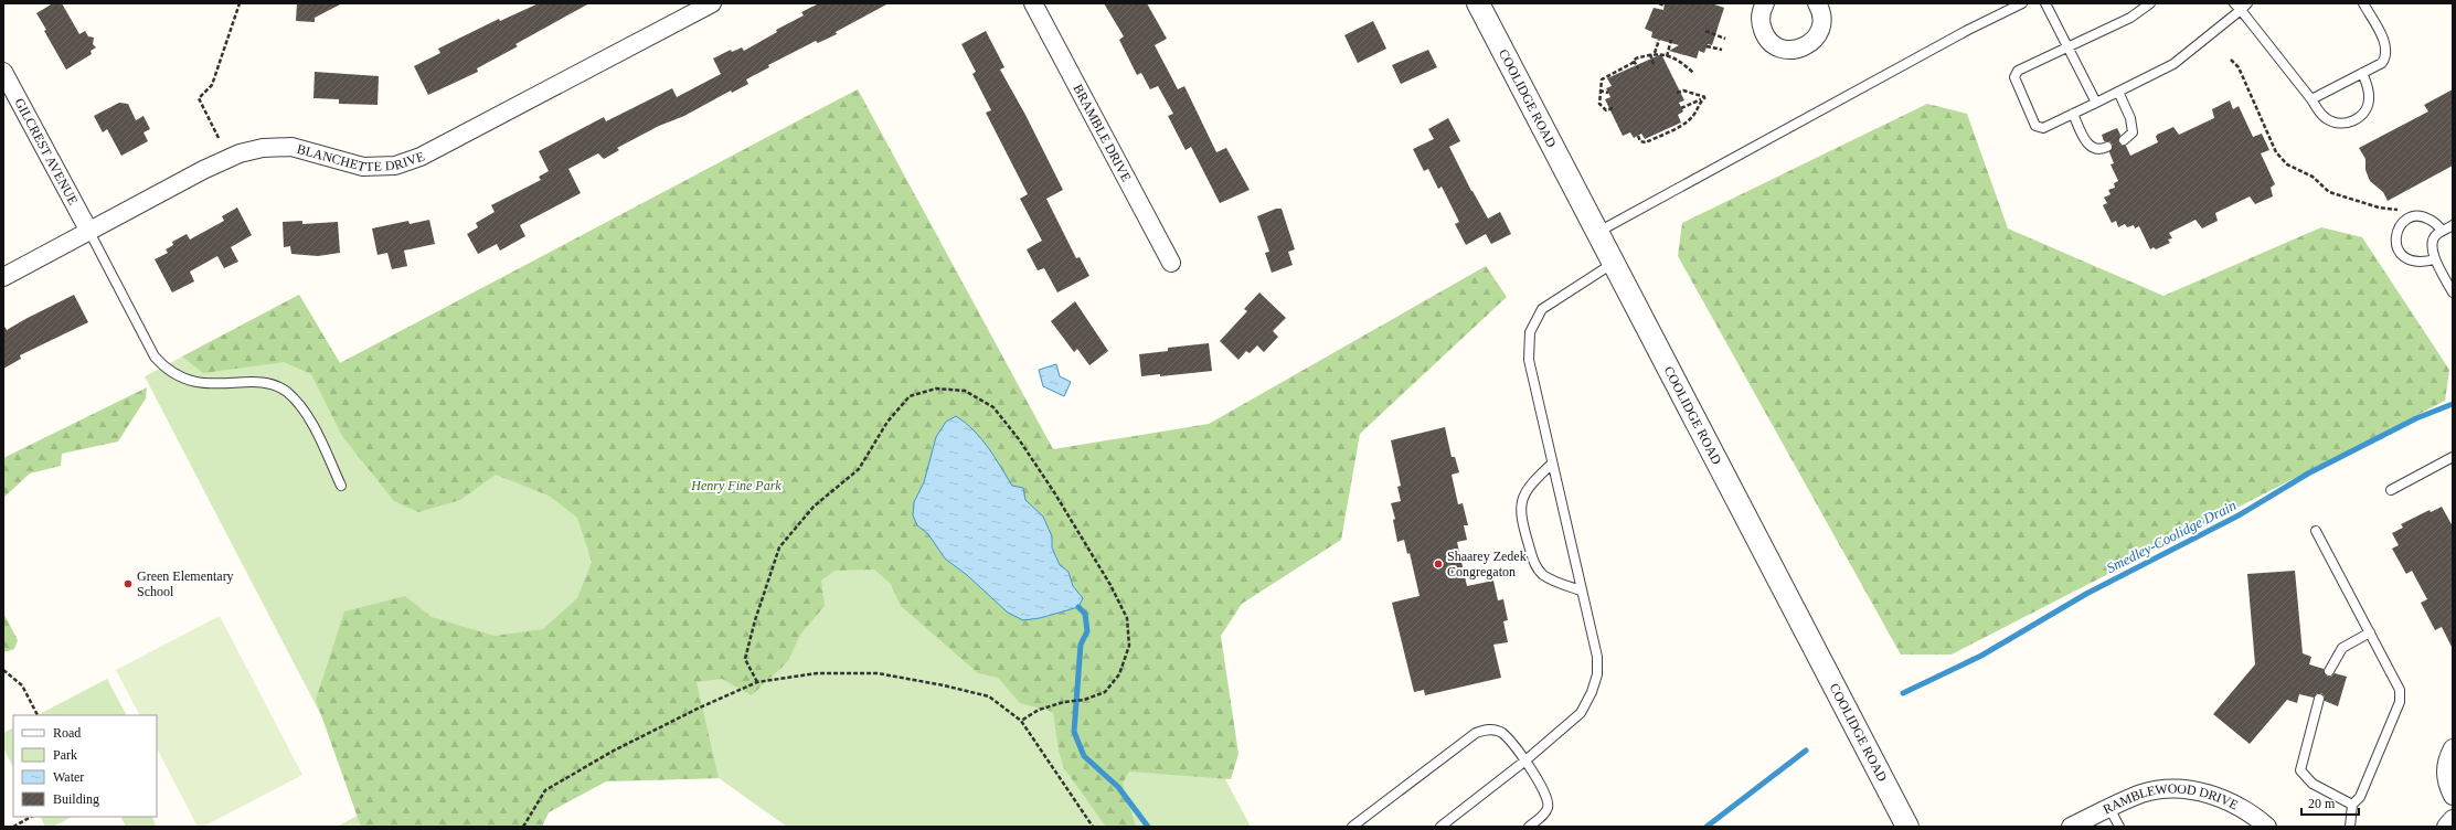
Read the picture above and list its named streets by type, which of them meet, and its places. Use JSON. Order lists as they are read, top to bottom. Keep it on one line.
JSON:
{"streets":{"street":["COOLIDGE ROAD","BRAMBLE DRIVE","BLANCHETTE DRIVE","GILCREST AVENUE","RAMBLEWOOD DRIVE"]},"crossings":[["BLANCHETTE DRIVE","GILCREST AVENUE"]],"water":["Smedley-Coolidge Drain"],"parks":["Henry Fine Park"],"places":["Shaarey Zedek Congregaton","Green Elementary School"],"legend":["Road","Park","Water","Building"],"scale_bar":"20 m"}
